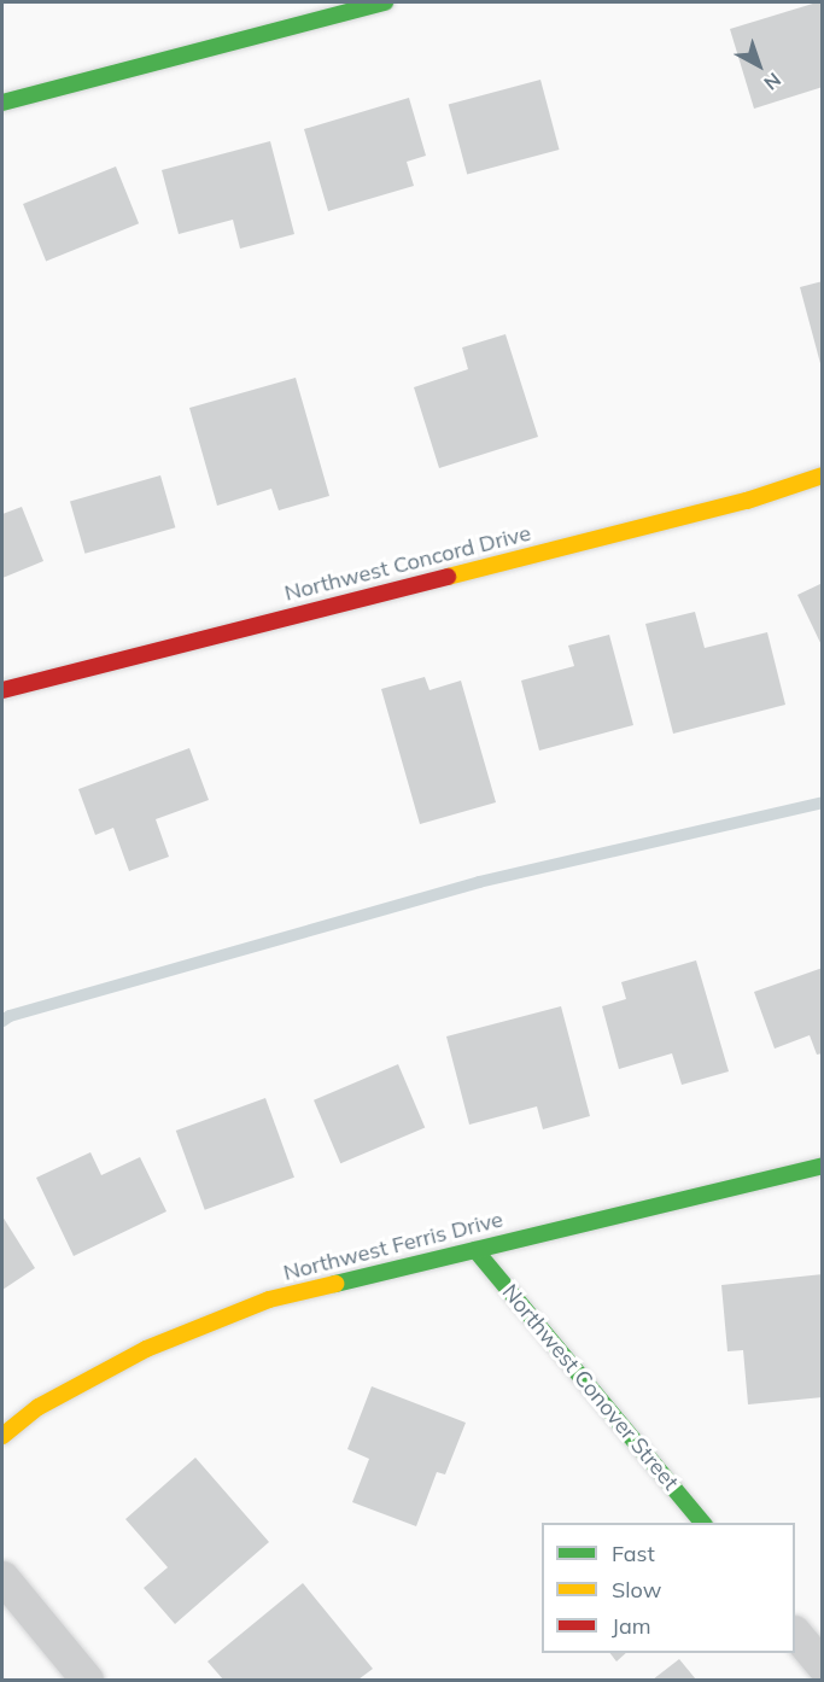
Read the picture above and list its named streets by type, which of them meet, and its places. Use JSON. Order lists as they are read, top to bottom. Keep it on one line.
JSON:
{"streets":{"street":["Northwest Concord Drive","Northwest Ferris Drive","Northwest Conover Street"]},"crossings":[["Northwest Ferris Drive","Northwest Conover Street"]],"legend":["Fast","Slow","Jam"],"north":"bottom right"}
